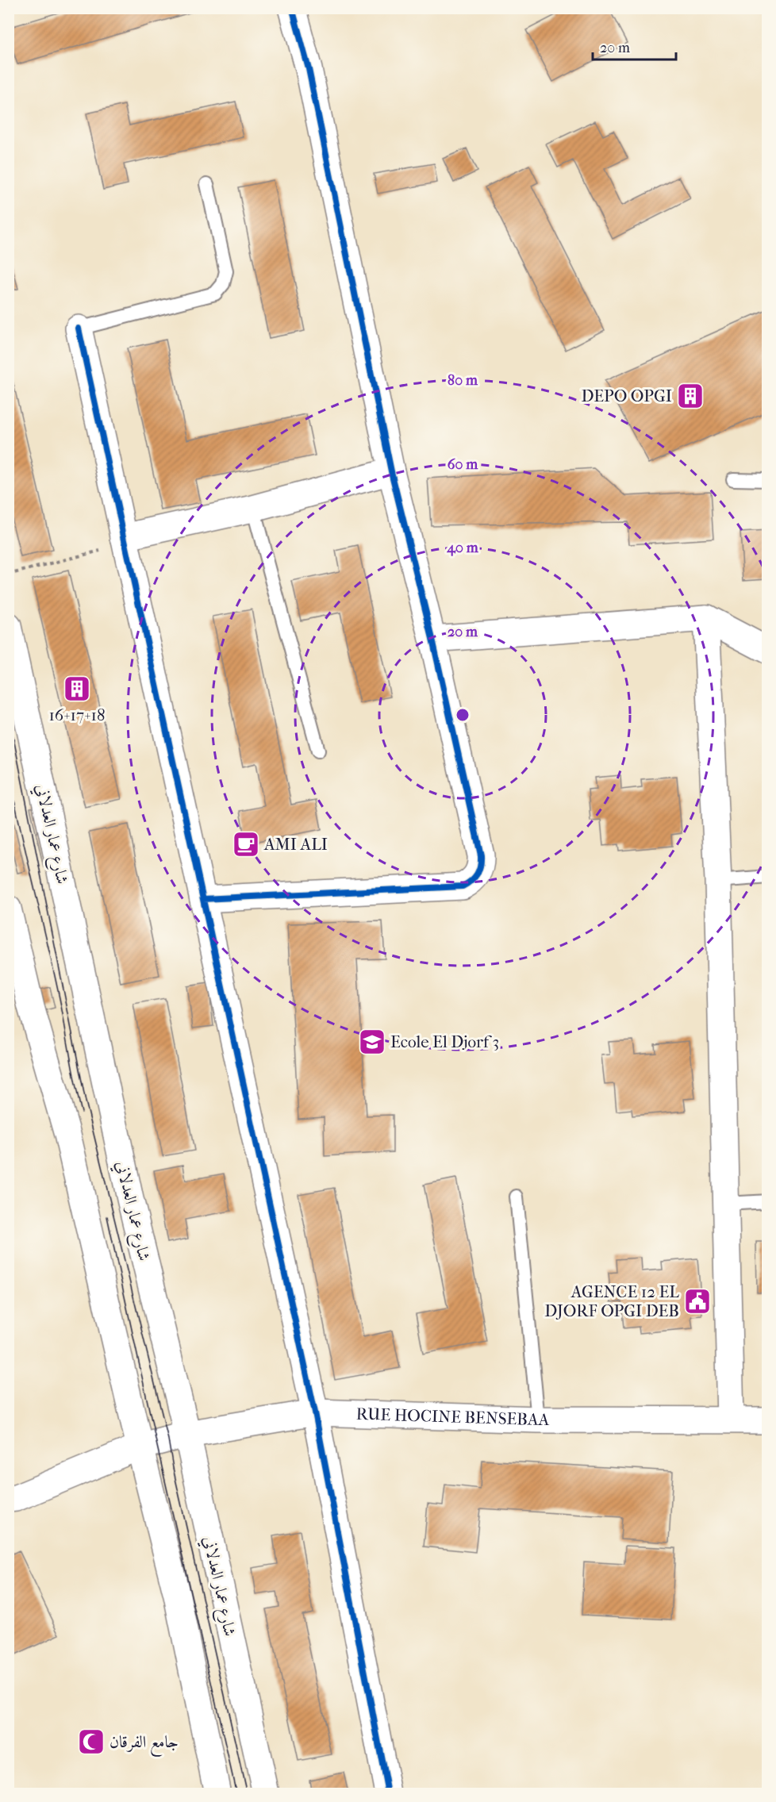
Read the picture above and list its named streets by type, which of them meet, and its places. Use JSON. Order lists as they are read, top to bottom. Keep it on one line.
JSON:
{"streets":{"street":["شارع عمار العدلاني","RUE HOCINE BENSEBAA"]},"crossings":[["شارع عمار العدلاني","RUE HOCINE BENSEBAA"]],"places":{"building":["DEPO OPGI","16+17+18"],"cafe":["AMI ALI"],"school or university":["Ecole El Djorf 3"],"public building":["AGENCE 12 EL DJORF OPGI DEB"],"mosque":["جامع الفرقان"]},"scale_bar":"20 m","rings":["80 m","60 m","40 m","20 m"]}
